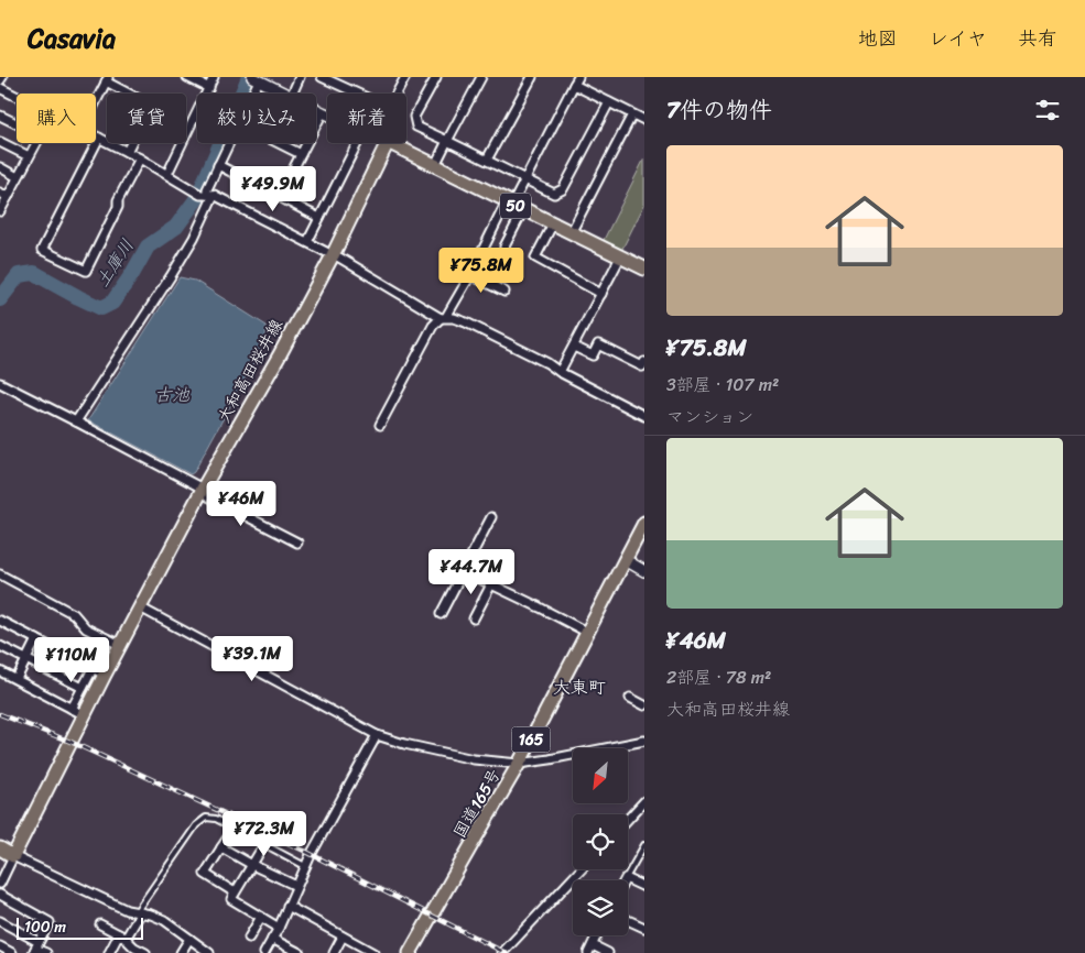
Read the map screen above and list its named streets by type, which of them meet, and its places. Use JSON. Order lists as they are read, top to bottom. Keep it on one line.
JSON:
{"streets":{"main road":["50","大和高田桜井線","165","国道165号"]},"districts":["大東町"],"water":["土庫川","古池"],"scale_bar":"100 m","north":"bottom left","page":{"header":"Casavia","nav":["地図","レイヤ","共有"],"heading":"7件の物件","chip":["購入","賃貸","絞り込み","新着"],"list":[{"name":"¥75.8M","note":"3部屋 · 107 m² · マンション"},{"name":"¥46M","note":"2部屋 · 78 m² · 大和高田桜井線"}],"price":["¥49.9M","¥75.8M","¥46M","¥44.7M","¥39.1M","¥110M","¥72.3M"],"scale":"100 m"}}
